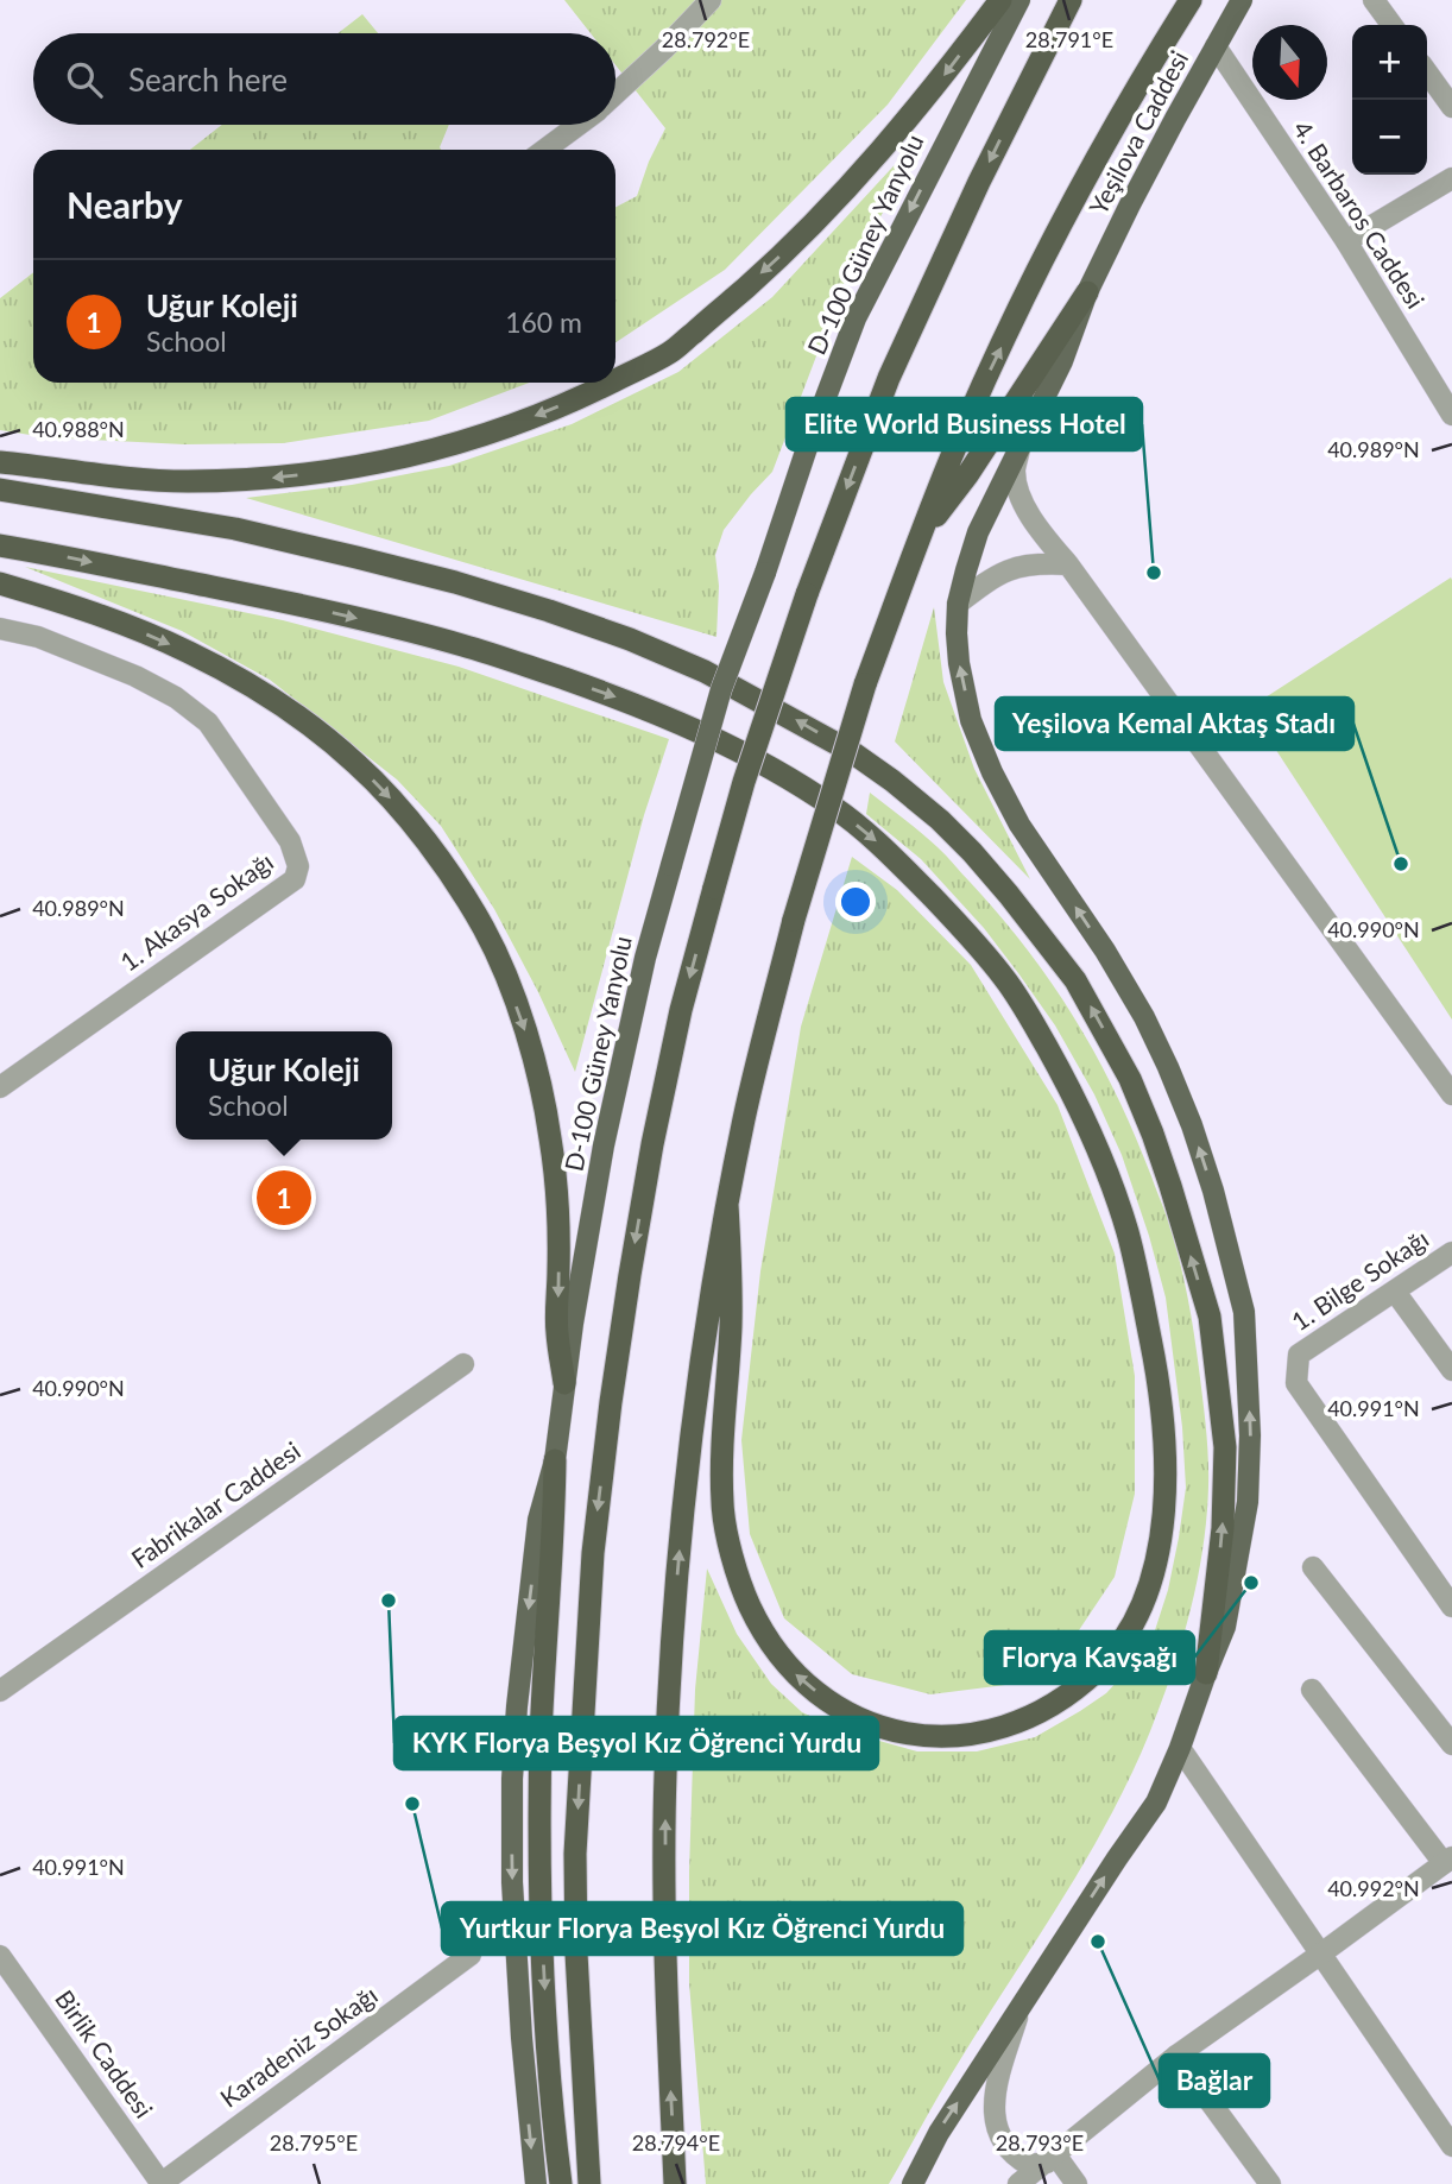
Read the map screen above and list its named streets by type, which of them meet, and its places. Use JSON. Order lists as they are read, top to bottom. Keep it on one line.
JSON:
{"streets":{"main road":["Yeşilova Caddesi","D-100 Güney Yanyolu"],"street":["4. Barbaros Caddesi","1. Akasya Sokağı","1. Bilge Sokağı","Fabrikalar Caddesi","Karadeniz Sokağı","Birlik Caddesi"]},"crossings":[["Yeşilova Caddesi","4. Barbaros Caddesi"],["Karadeniz Sokağı","Birlik Caddesi"]],"one_way":["Yeşilova Caddesi","D-100 Güney Yanyolu"],"places":["Elite World Business Hotel","Yeşilova Kemal Aktaş Stadı","Florya Kavşağı","KYK Florya Beşyol Kız Öğrenci Yurdu","Yurtkur Florya Beşyol Kız Öğrenci Yurdu","Bağlar"],"north":"bottom","page":{"map_buttons":["+","−"],"search":"Search here","heading":"Nearby","list":[{"mark":"1","name":"Uğur Koleji","note":"School","value":"160 m"}],"popup":["Uğur Koleji","School"],"pins":"1"},"coordinates":["28.792°E","28.791°E","40.988°N","40.989°N","40.990°N","40.991°N","40.992°N","28.795°E","28.794°E","28.793°E"]}
